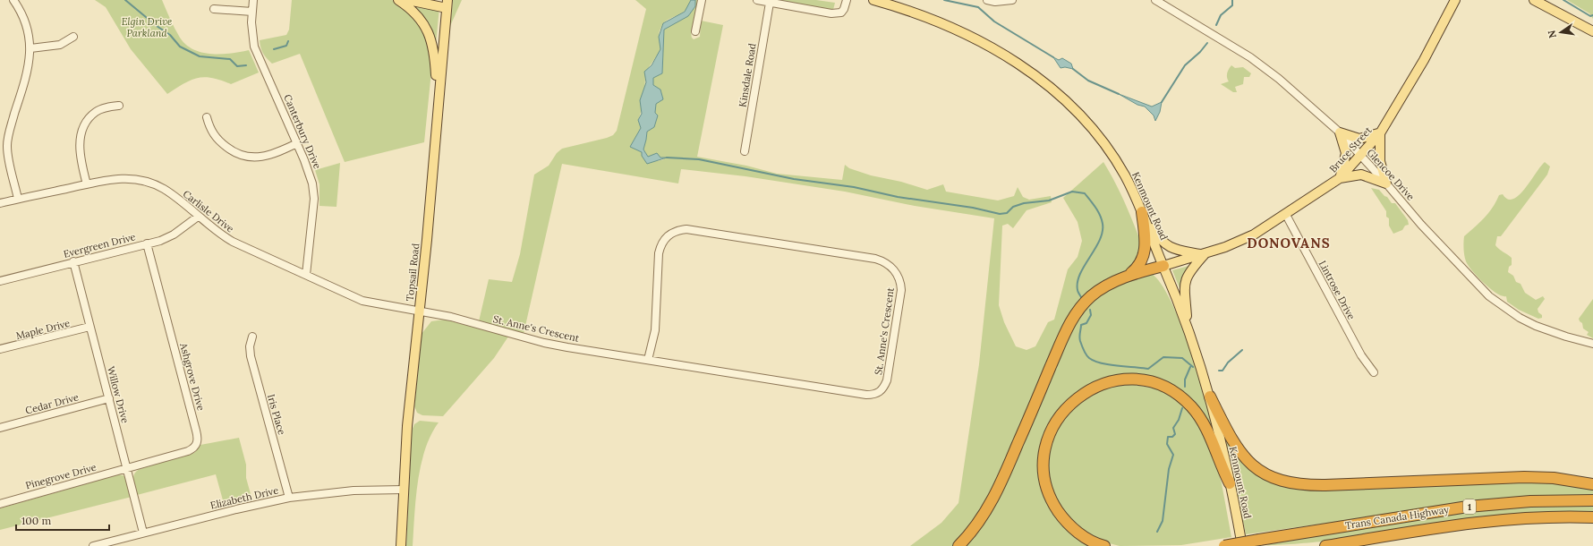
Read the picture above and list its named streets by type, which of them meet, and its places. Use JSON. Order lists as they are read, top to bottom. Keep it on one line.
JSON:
{"streets":{"highway":["1","Trans Canada Highway"],"main road":["Bruce Street","Kenmount Road","Topsail Road"],"street":["Kinsdale Road","Canterbury Drive","Glencoe Drive","Carlisle Drive","Evergreen Drive","Lintrose Drive","St. Anne's Crescent","Maple Drive","Ashgrove Drive","Willow Drive","Cedar Drive","Iris Place","Pinegrove Drive","Elizabeth Drive"]},"crossings":[["Canterbury Drive","Carlisle Drive"],["Bruce Street","Glencoe Drive"],["Bruce Street","Kenmount Road"],["Bruce Street","Lintrose Drive"],["Carlisle Drive","Evergreen Drive"],["Carlisle Drive","Topsail Road"],["Carlisle Drive","St. Anne's Crescent"],["Evergreen Drive","Ashgrove Drive"],["Evergreen Drive","Willow Drive"],["Topsail Road","St. Anne's Crescent"],["Topsail Road","Elizabeth Drive"],["Maple Drive","Willow Drive"],["Ashgrove Drive","Willow Drive"],["Ashgrove Drive","Pinegrove Drive"],["Willow Drive","Cedar Drive"],["Willow Drive","Pinegrove Drive"],["Willow Drive","Elizabeth Drive"],["Iris Place","Elizabeth Drive"]],"districts":["DONOVANS"],"parks":["Elgin Drive Parkland"],"scale_bar":"100 m","north":"left"}
